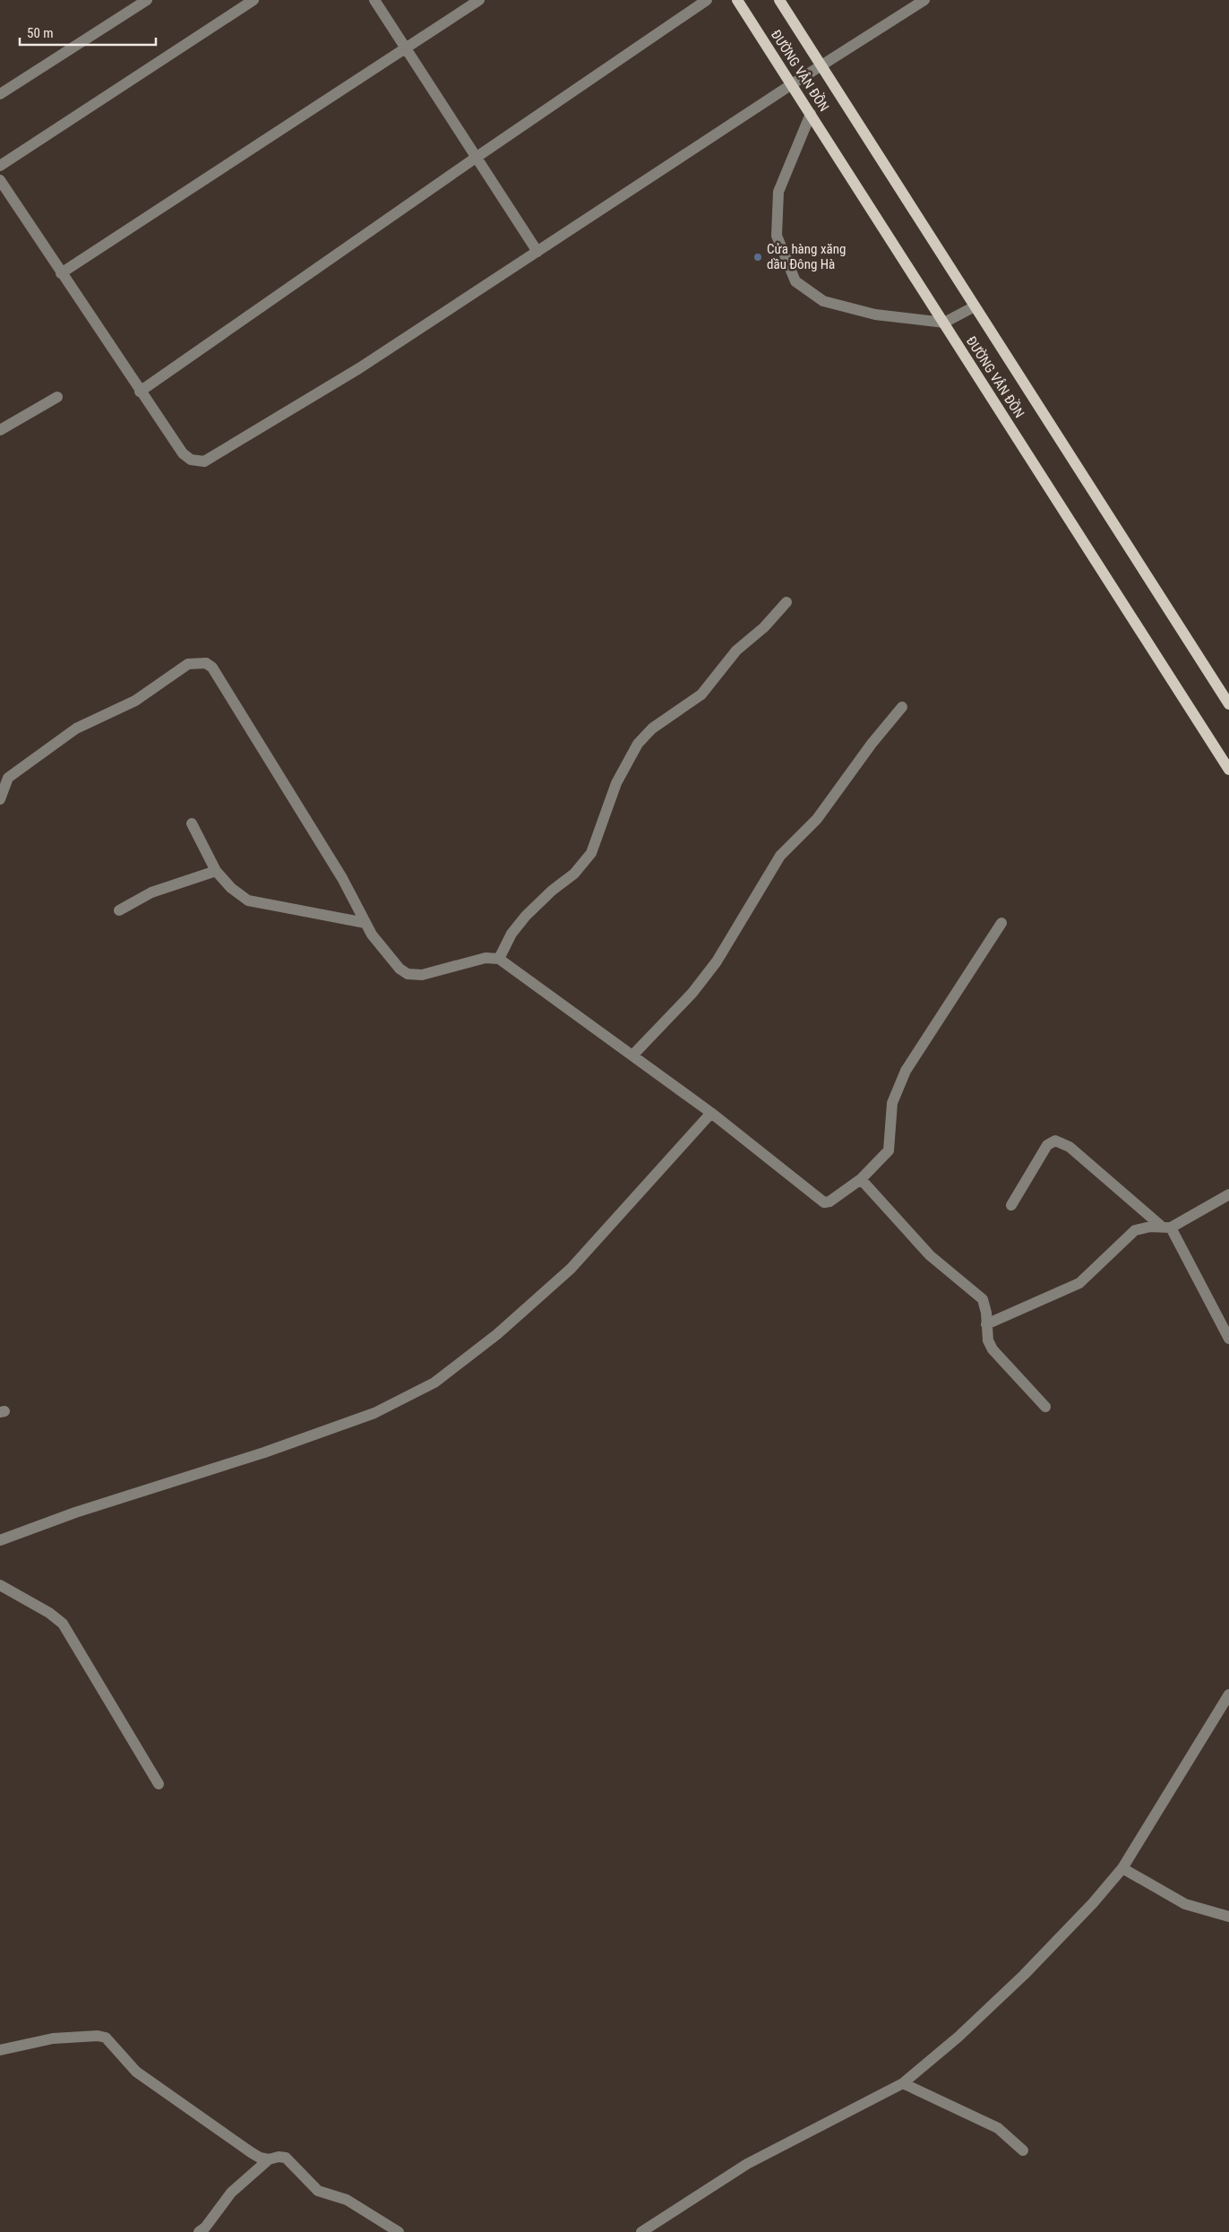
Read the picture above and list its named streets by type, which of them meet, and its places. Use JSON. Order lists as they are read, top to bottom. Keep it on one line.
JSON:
{"streets":{"main road":["ĐƯỜNG VÂN ĐỒN"]},"places":["Cửa hàng xăng dầu Đông Hà"],"scale_bar":"50 m"}
